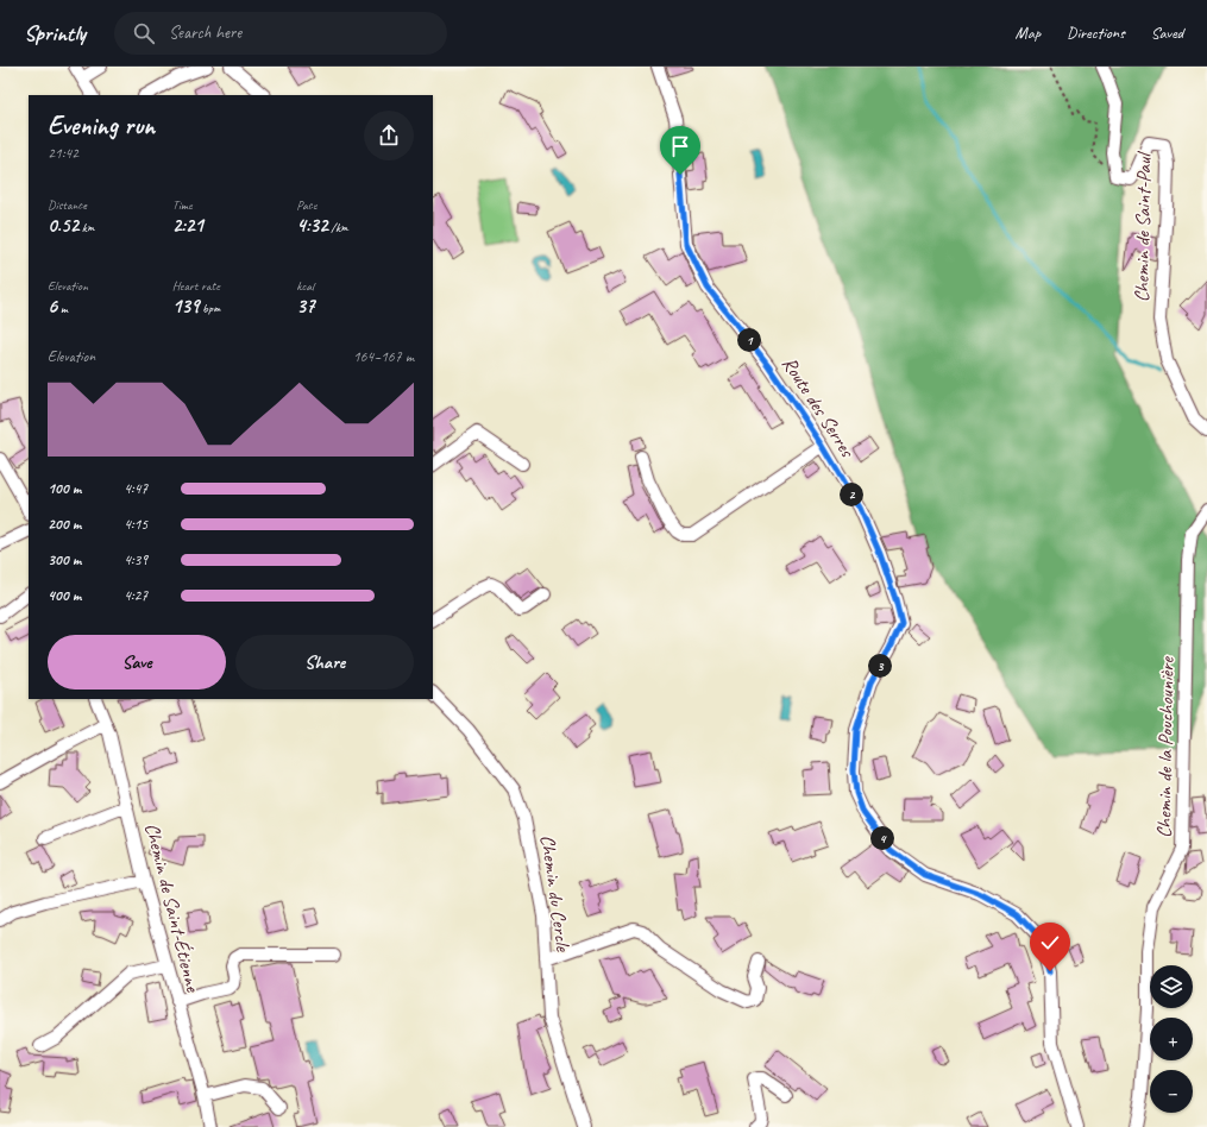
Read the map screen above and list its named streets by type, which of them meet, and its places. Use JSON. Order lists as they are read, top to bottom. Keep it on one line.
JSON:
{"streets":{"street":["Chemin de Saint-Paul","Route des Serres","Chemin de la Pouchounière","Chemin du Cercle","Chemin de Saint-Étienne"]},"page":{"header":"Sprintly","search":"Search here","nav":["Map","Directions","Saved"],"heading":["Evening run","21:42"],"stats":[["Distance","0.52 km"],["Time","2:21"],["Pace","4:32 /km"],["Elevation","6 m"],["Heart rate","139 bpm"],["kcal","37"]],"pins":["1","2","3","4"],"chart":["Elevation","164–167 m"],"list":[{"name":"100 m","note":"4:47"},{"name":"200 m","note":"4:15"},{"name":"300 m","note":"4:39"},{"name":"400 m","note":"4:27"}],"buttons":["Save","Share"],"map_buttons":["+","−"]}}
